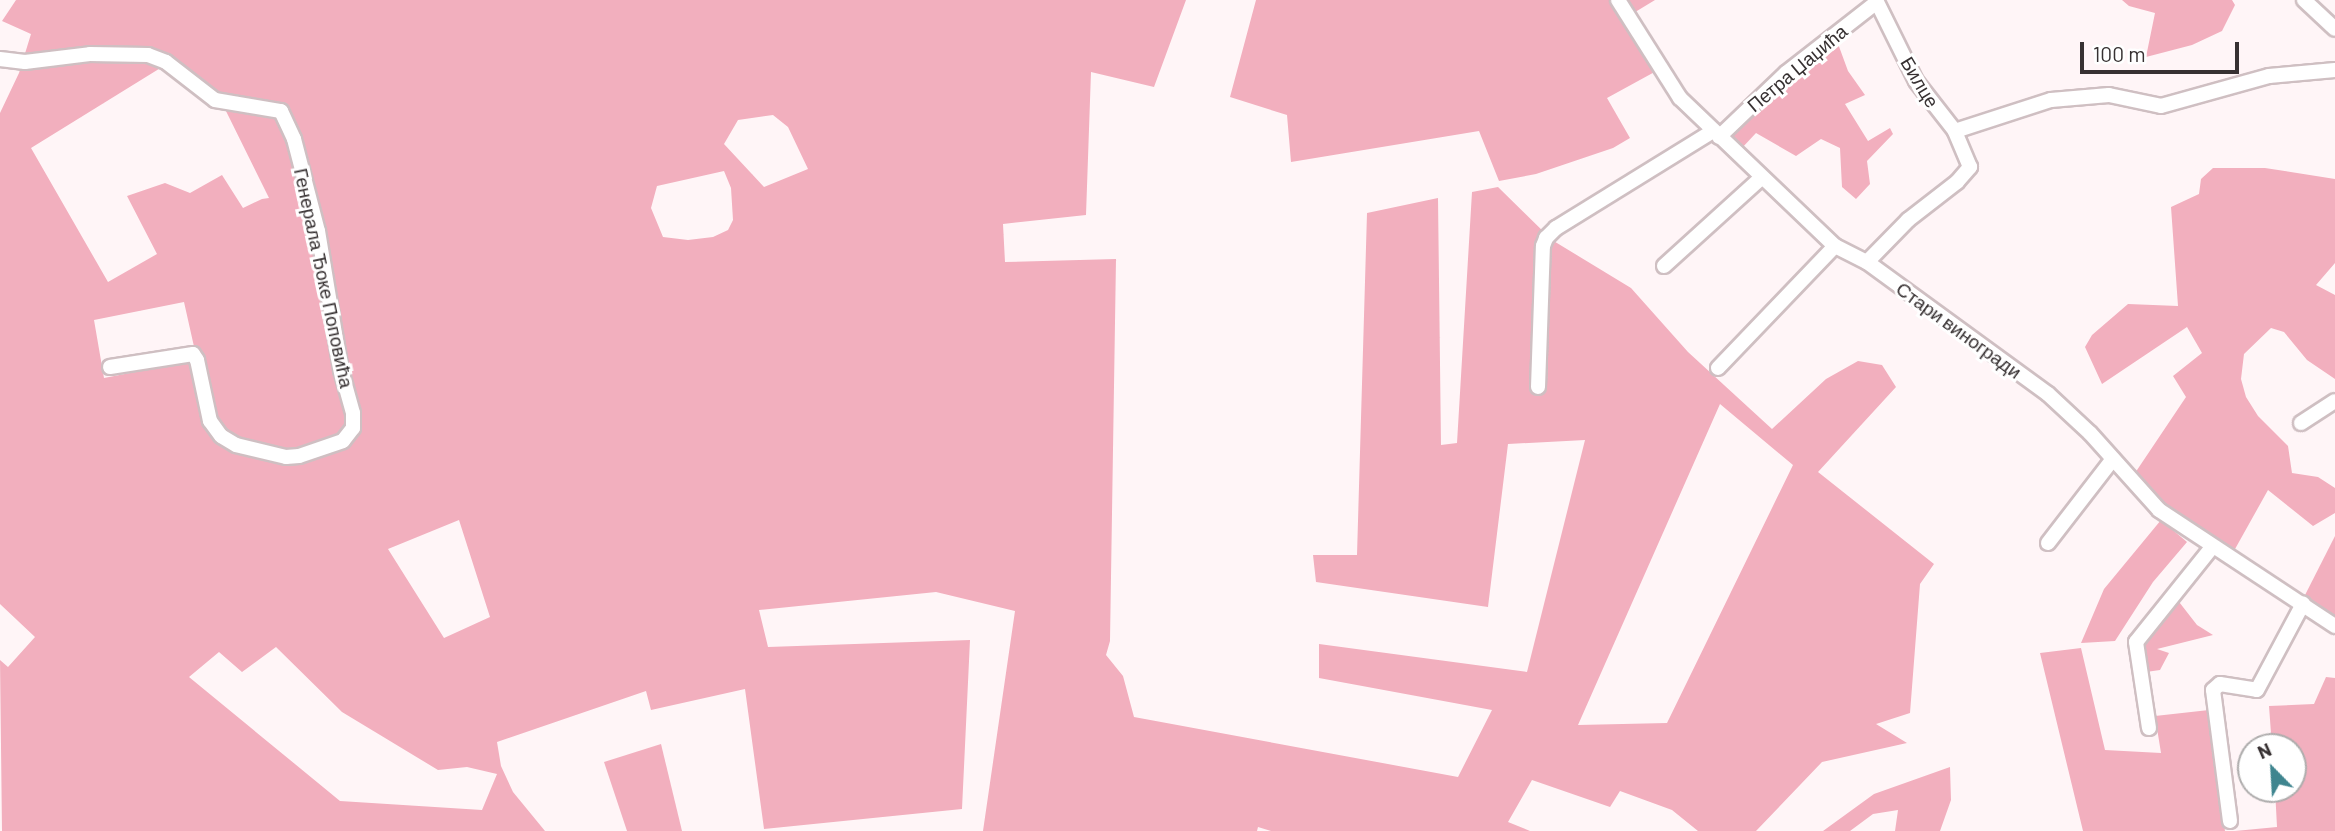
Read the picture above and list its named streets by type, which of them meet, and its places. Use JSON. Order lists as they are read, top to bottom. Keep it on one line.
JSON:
{"streets":{"street":["Петра Џаџића","Билце","Генерала Ђоке Поповића","Стари виногради"]},"crossings":[["Петра Џаџића","Билце"],["Петра Џаџића","Стари виногради"],["Билце","Стари виногради"]],"scale_bar":"100 m","north":"top left"}
